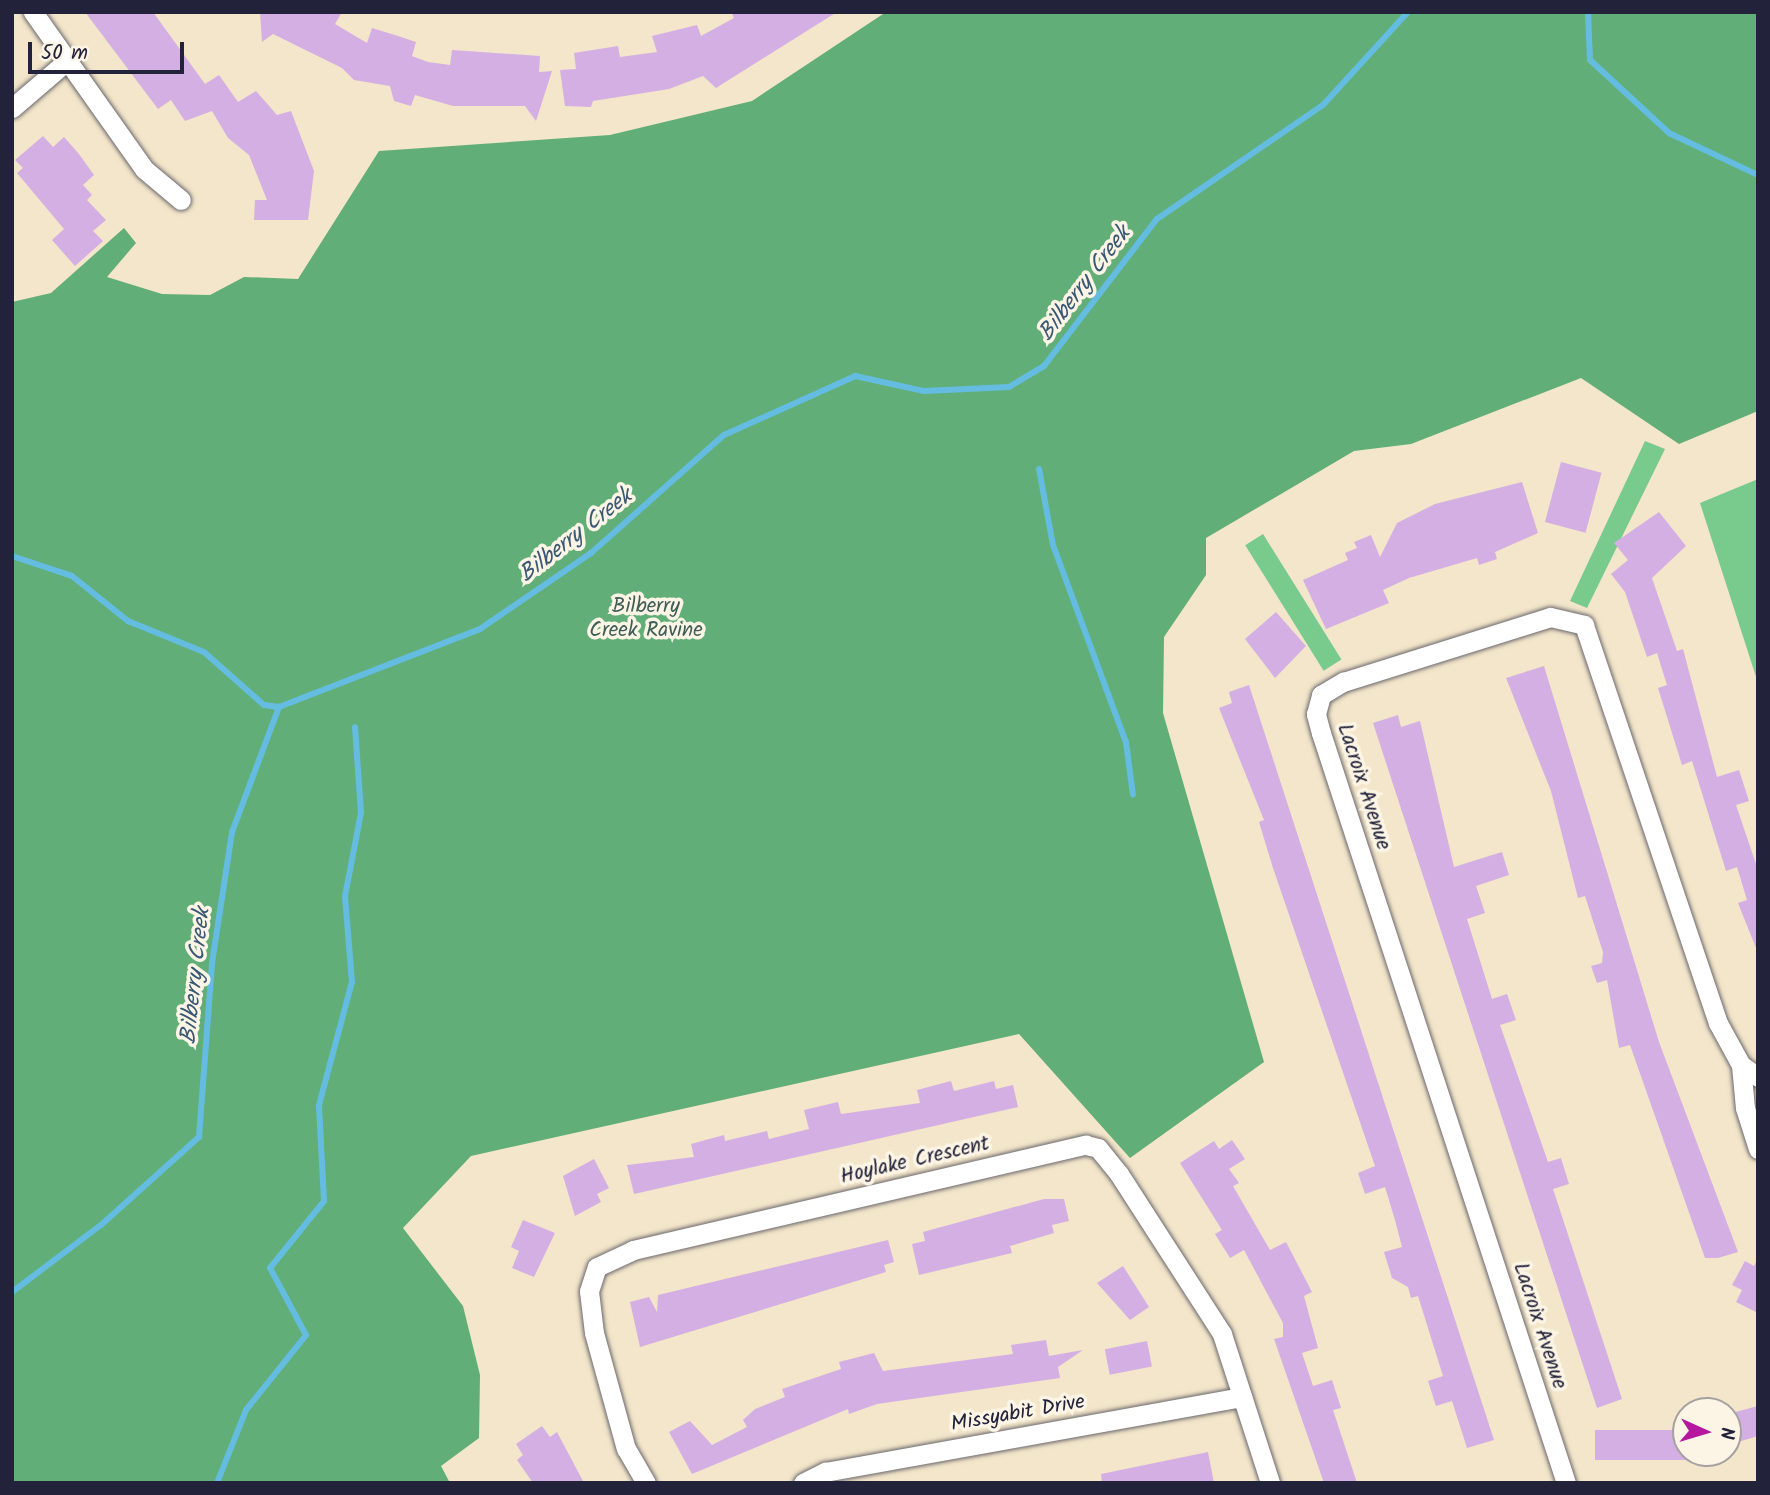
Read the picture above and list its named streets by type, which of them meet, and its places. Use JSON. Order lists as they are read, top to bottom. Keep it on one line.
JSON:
{"streets":{"street":["Lacroix Avenue","Hoylake Crescent","Missyabit Drive"]},"crossings":[["Hoylake Crescent","Missyabit Drive"]],"water":["Bilberry Creek"],"parks":["Bilberry Creek Ravine"],"scale_bar":"50 m","north":"right"}
